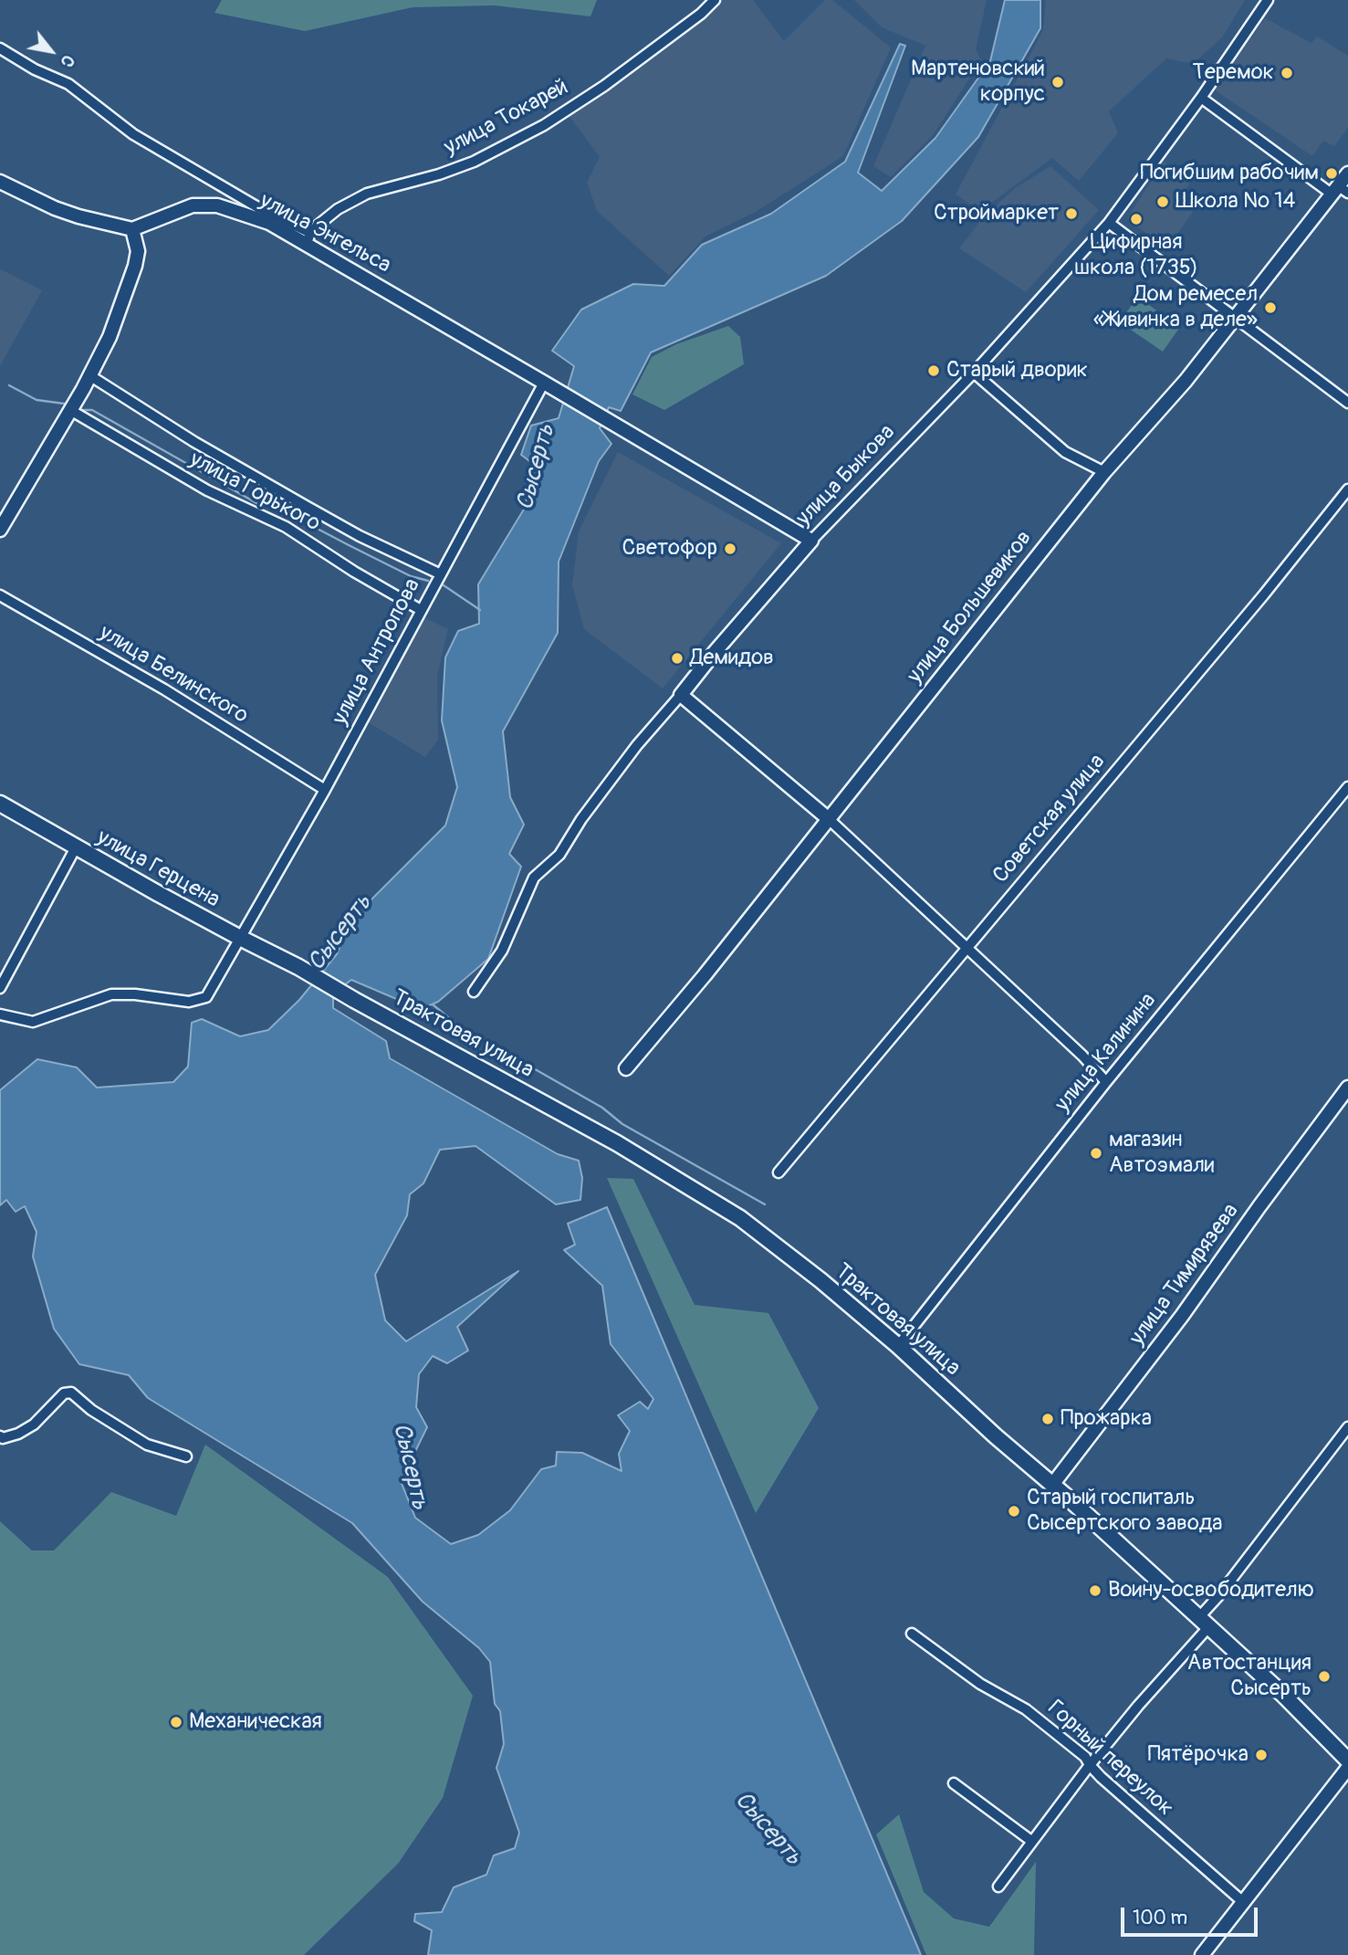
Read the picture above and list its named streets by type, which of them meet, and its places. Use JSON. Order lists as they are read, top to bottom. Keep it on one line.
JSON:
{"streets":{"main road":["улица Герцена","Трактовая улица"],"street":["улица Токарей","улица Энгельса","улица Быкова","улица Горького","улица Большевиков","улица Антропова","улица Белинского","Советская улица","улица Калинина","улица Тимирязева","Горный переулок"]},"crossings":[["улица Токарей","улица Энгельса"],["улица Энгельса","улица Быкова"],["улица Энгельса","улица Антропова"],["улица Горького","улица Антропова"],["улица Антропова","улица Белинского"],["улица Антропова","улица Герцена"],["улица Герцена","Трактовая улица"],["Трактовая улица","улица Калинина"],["Трактовая улица","улица Тимирязева"]],"water":["Сысерть"],"places":["Теремок","Мартеновский корпус","Погибшим рабочим","Школа № 14","Строймаркет","Цифирная школа (1735)","Дом ремесел «Живинка в деле»","Старый дворик","Светофор","Демидов","магазин Автоэмали","Прожарка","Старый госпиталь Сысертского завода","Воину-освободителю","Автостанция Сысерть","Механическая","Пятёрочка"],"scale_bar":"100 m","north":"bottom right"}
